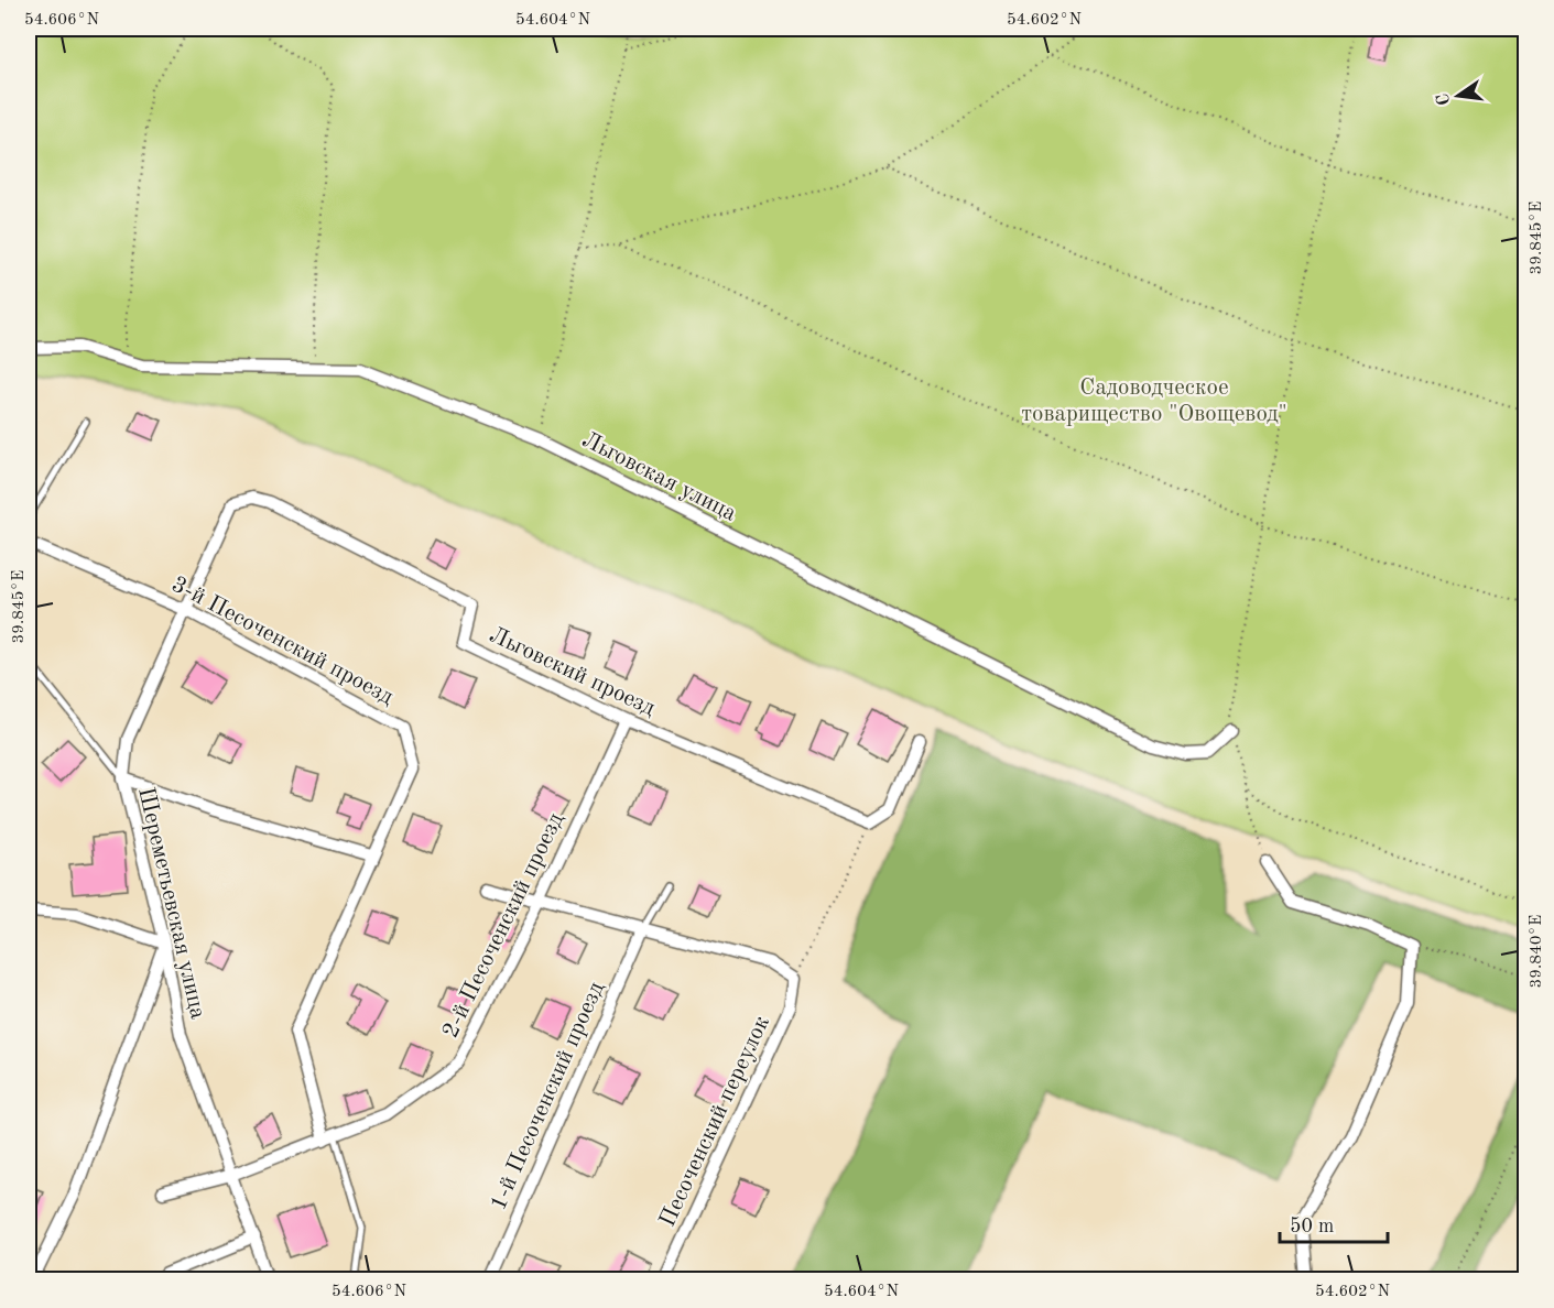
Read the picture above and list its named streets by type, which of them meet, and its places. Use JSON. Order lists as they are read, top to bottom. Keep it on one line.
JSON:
{"streets":{"street":["Льговская улица","3-й Песоченский проезд","Льговский проезд","Шереметьевская улица","2-й Песоченский проезд","1-й Песоченский проезд","Песоченский переулок"]},"crossings":[["3-й Песоченский проезд","Шереметьевская улица"],["3-й Песоченский проезд","2-й Песоченский проезд"],["Льговский проезд","Шереметьевская улица"],["Льговский проезд","2-й Песоченский проезд"],["Шереметьевская улица","2-й Песоченский проезд"]],"parks":["Садоводческое товарищество \"Овощевод\""],"scale_bar":"50 m","north":"left","coordinates":["54.606°N","54.604°N","54.602°N","39.845°E","39.840°E"]}
